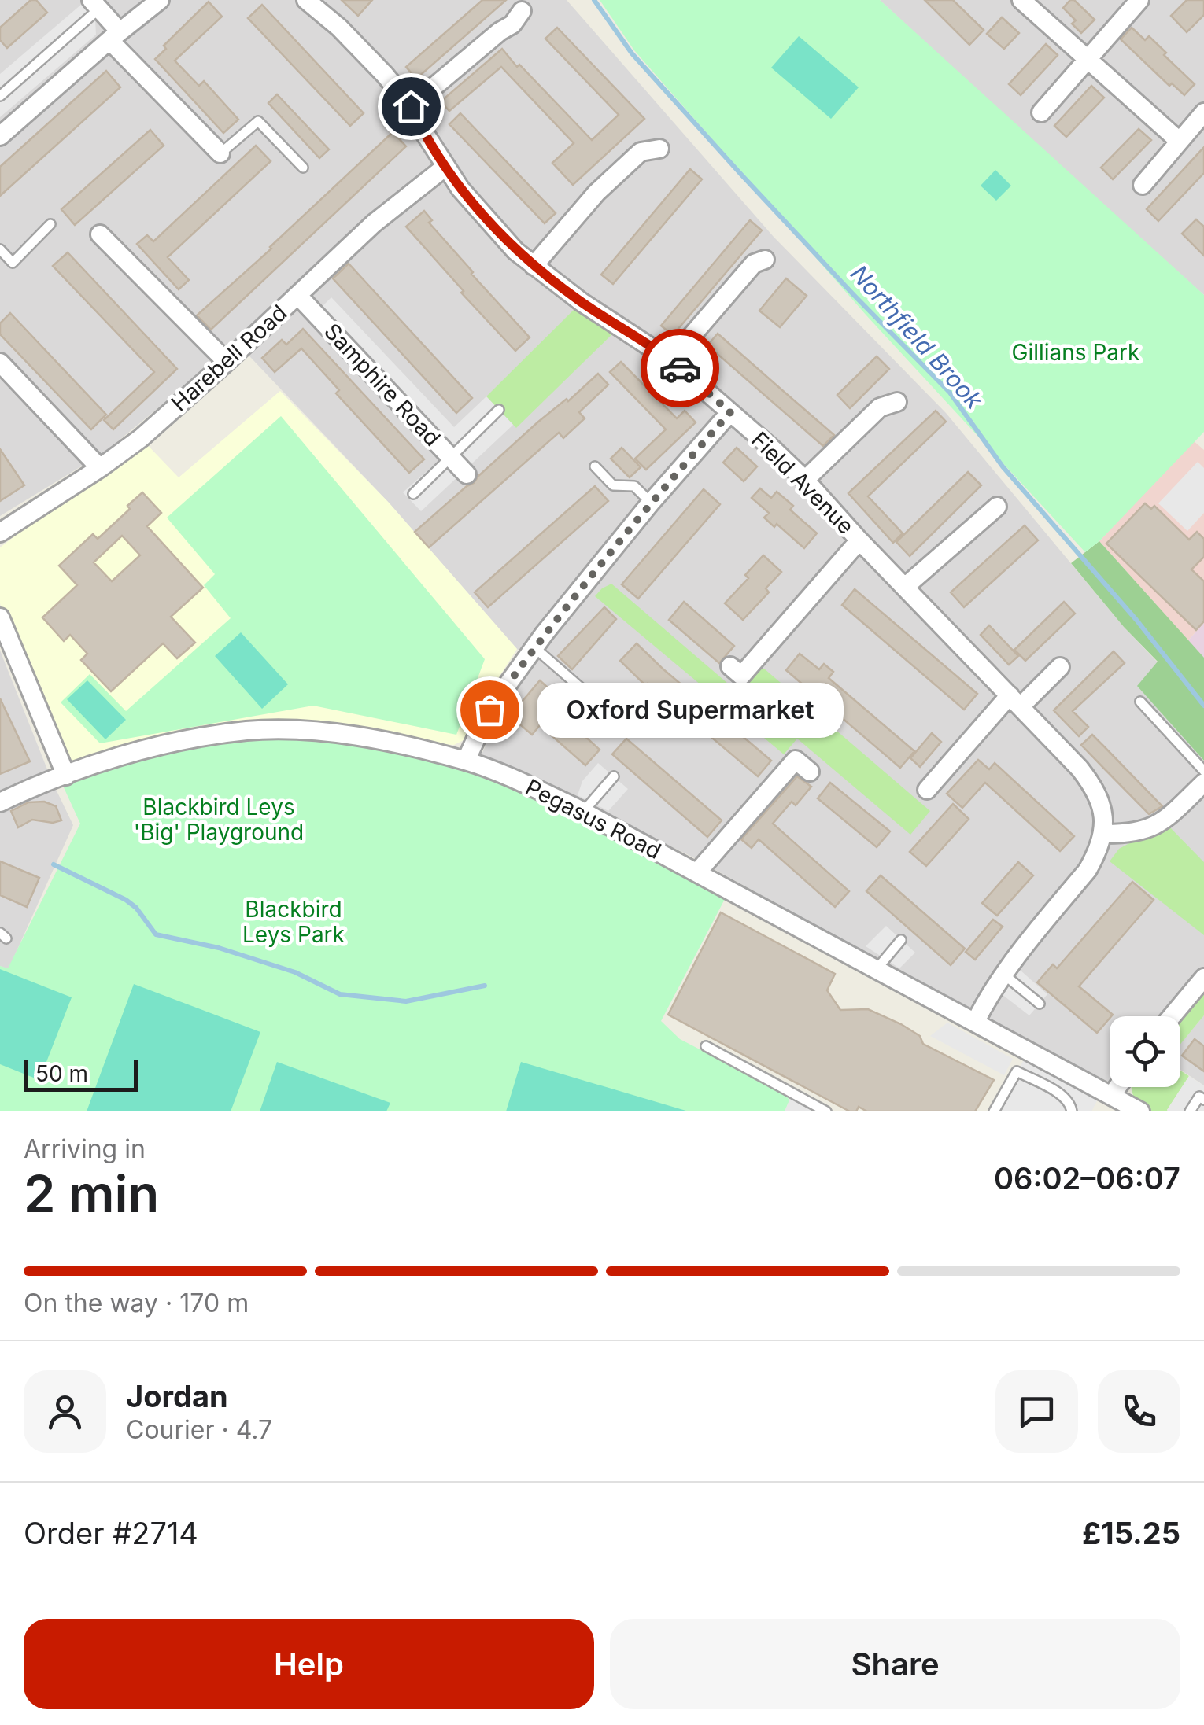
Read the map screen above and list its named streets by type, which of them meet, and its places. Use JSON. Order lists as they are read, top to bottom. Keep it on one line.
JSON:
{"streets":{"street":["Harebell Road","Samphire Road","Field Avenue","Pegasus Road"]},"crossings":[["Harebell Road","Samphire Road"],["Harebell Road","Field Avenue"]],"water":["Northfield Brook"],"parks":["Gillians Park","Blackbird Leys 'Big' Playground","Blackbird Leys Park"],"places":["Oxford Supermarket"],"scale_bar":"50 m","page":{"bubble":"Oxford Supermarket","scale":"50 m","heading":["2 min","Arriving in","06:02–06:07"],"panel":["Jordan","Courier · 4.7","Order #2714","£15.25"],"bar":"On the way · 170 m","buttons":["Help","Share"]}}
